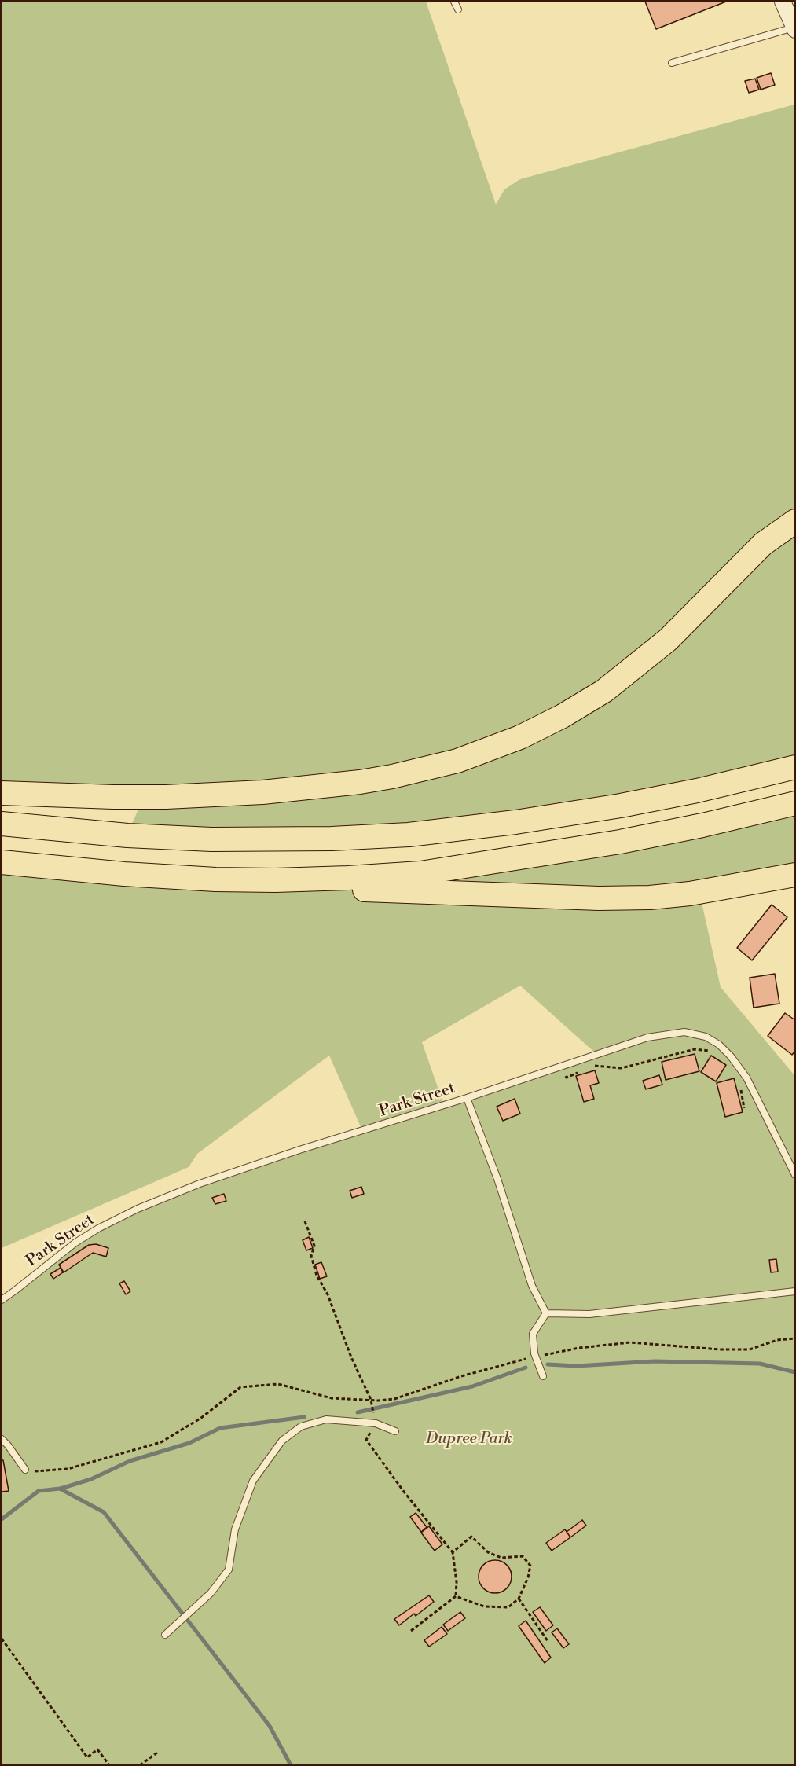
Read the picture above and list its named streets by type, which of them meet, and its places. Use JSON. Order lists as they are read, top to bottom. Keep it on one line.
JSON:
{"streets":{"lane":["Park Street"]},"parks":["Dupree Park"]}
